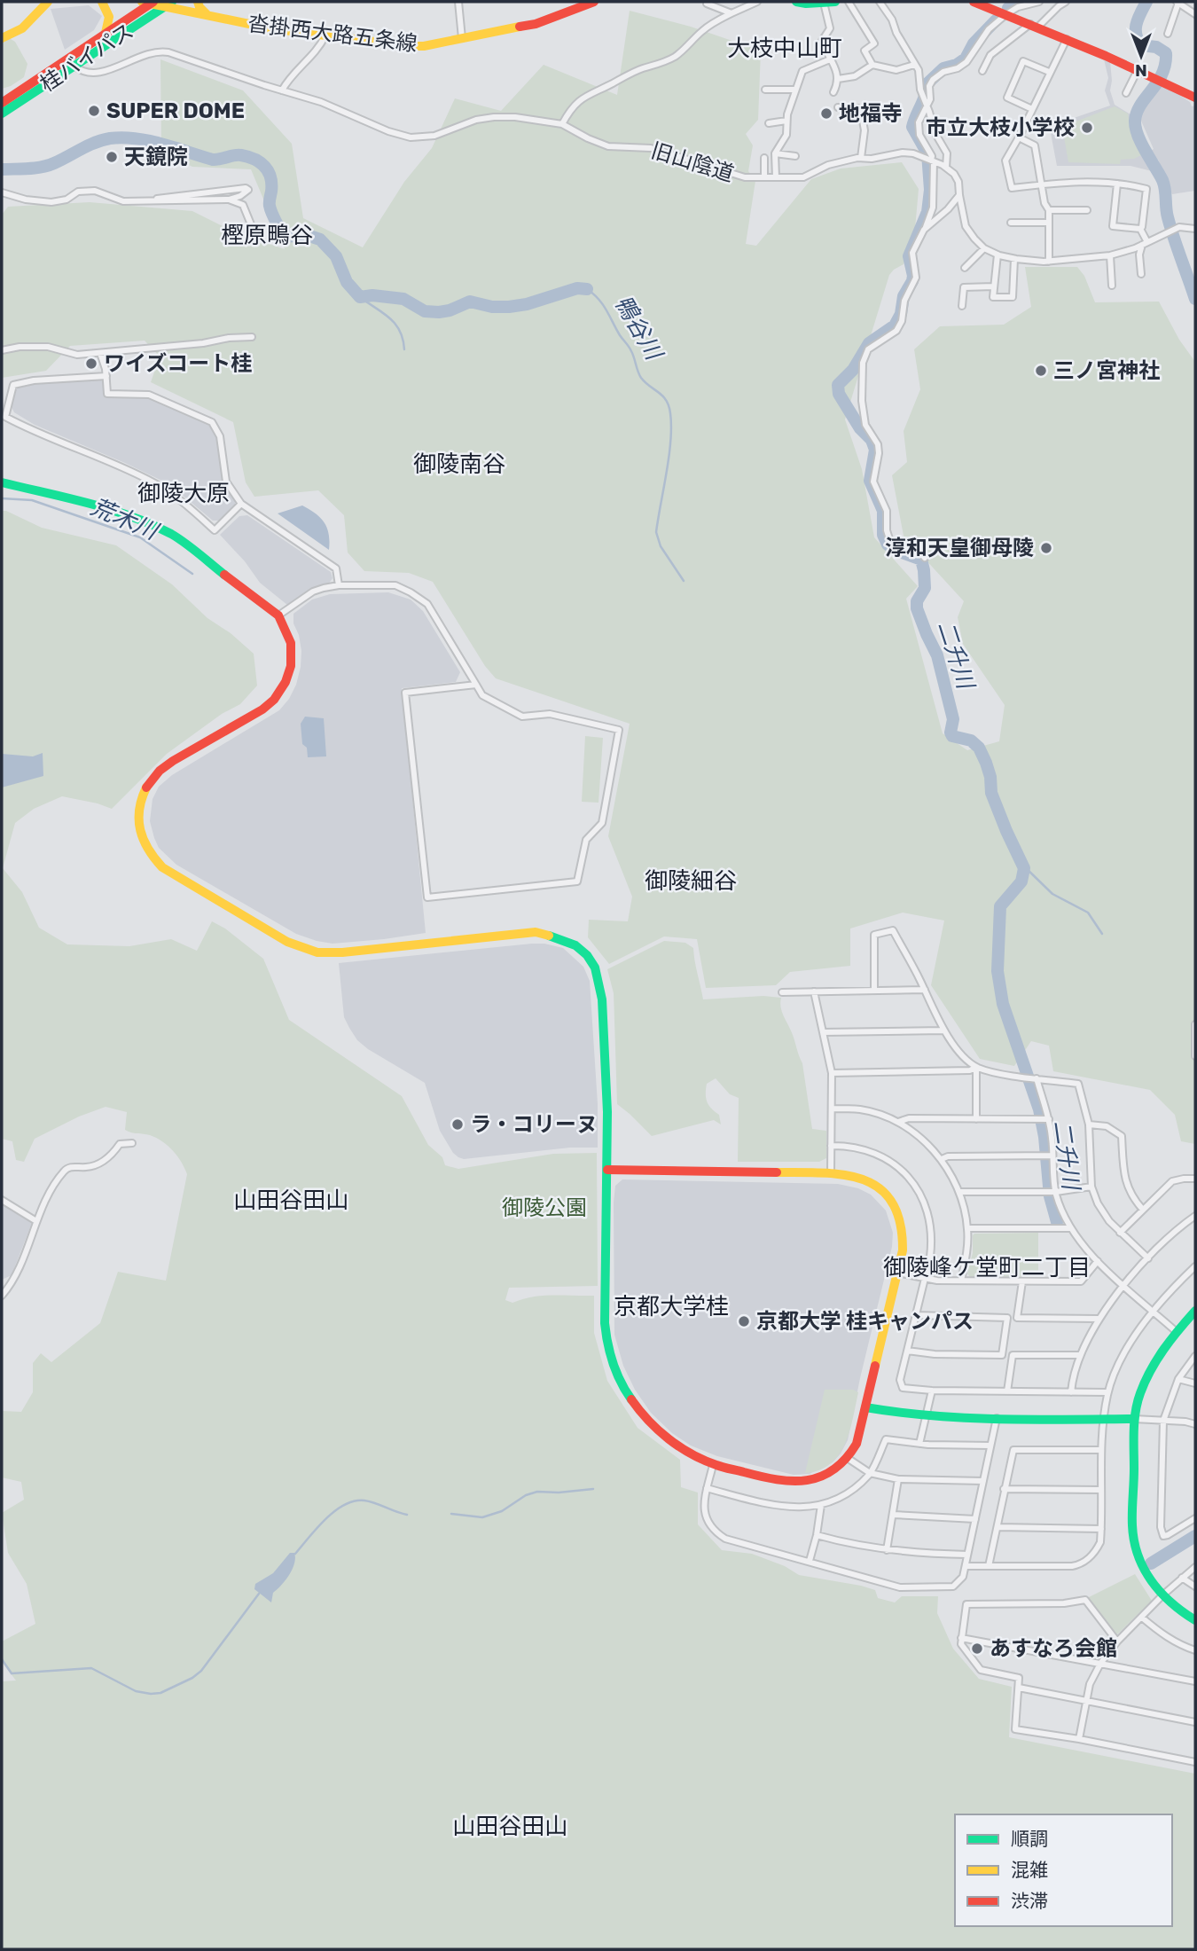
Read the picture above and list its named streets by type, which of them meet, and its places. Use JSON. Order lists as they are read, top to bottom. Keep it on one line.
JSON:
{"streets":{"main road":["沓掛西大路五条線","桂バイパス"],"street":["旧山陰道"]},"crossings":[["沓掛西大路五条線","桂バイパス"],["桂バイパス","旧山陰道"]],"districts":["大枝中山町","樫原鴫谷","御陵南谷","御陵大原","御陵細谷","山田谷田山","御陵峰ケ堂町二丁目","京都大学桂","山田谷田山"],"water":["鴨谷川","荒木川","二升川"],"parks":["御陵公園"],"places":["SUPER DOME","地福寺","市立大枝小学校","天鏡院","ワイズコート桂","三ノ宮神社","淳和天皇御母陵","ラ・コリーヌ","京都大学 桂キャンパス","あすなろ会館"],"legend":["順調","混雑","渋滞"],"north":"bottom"}
